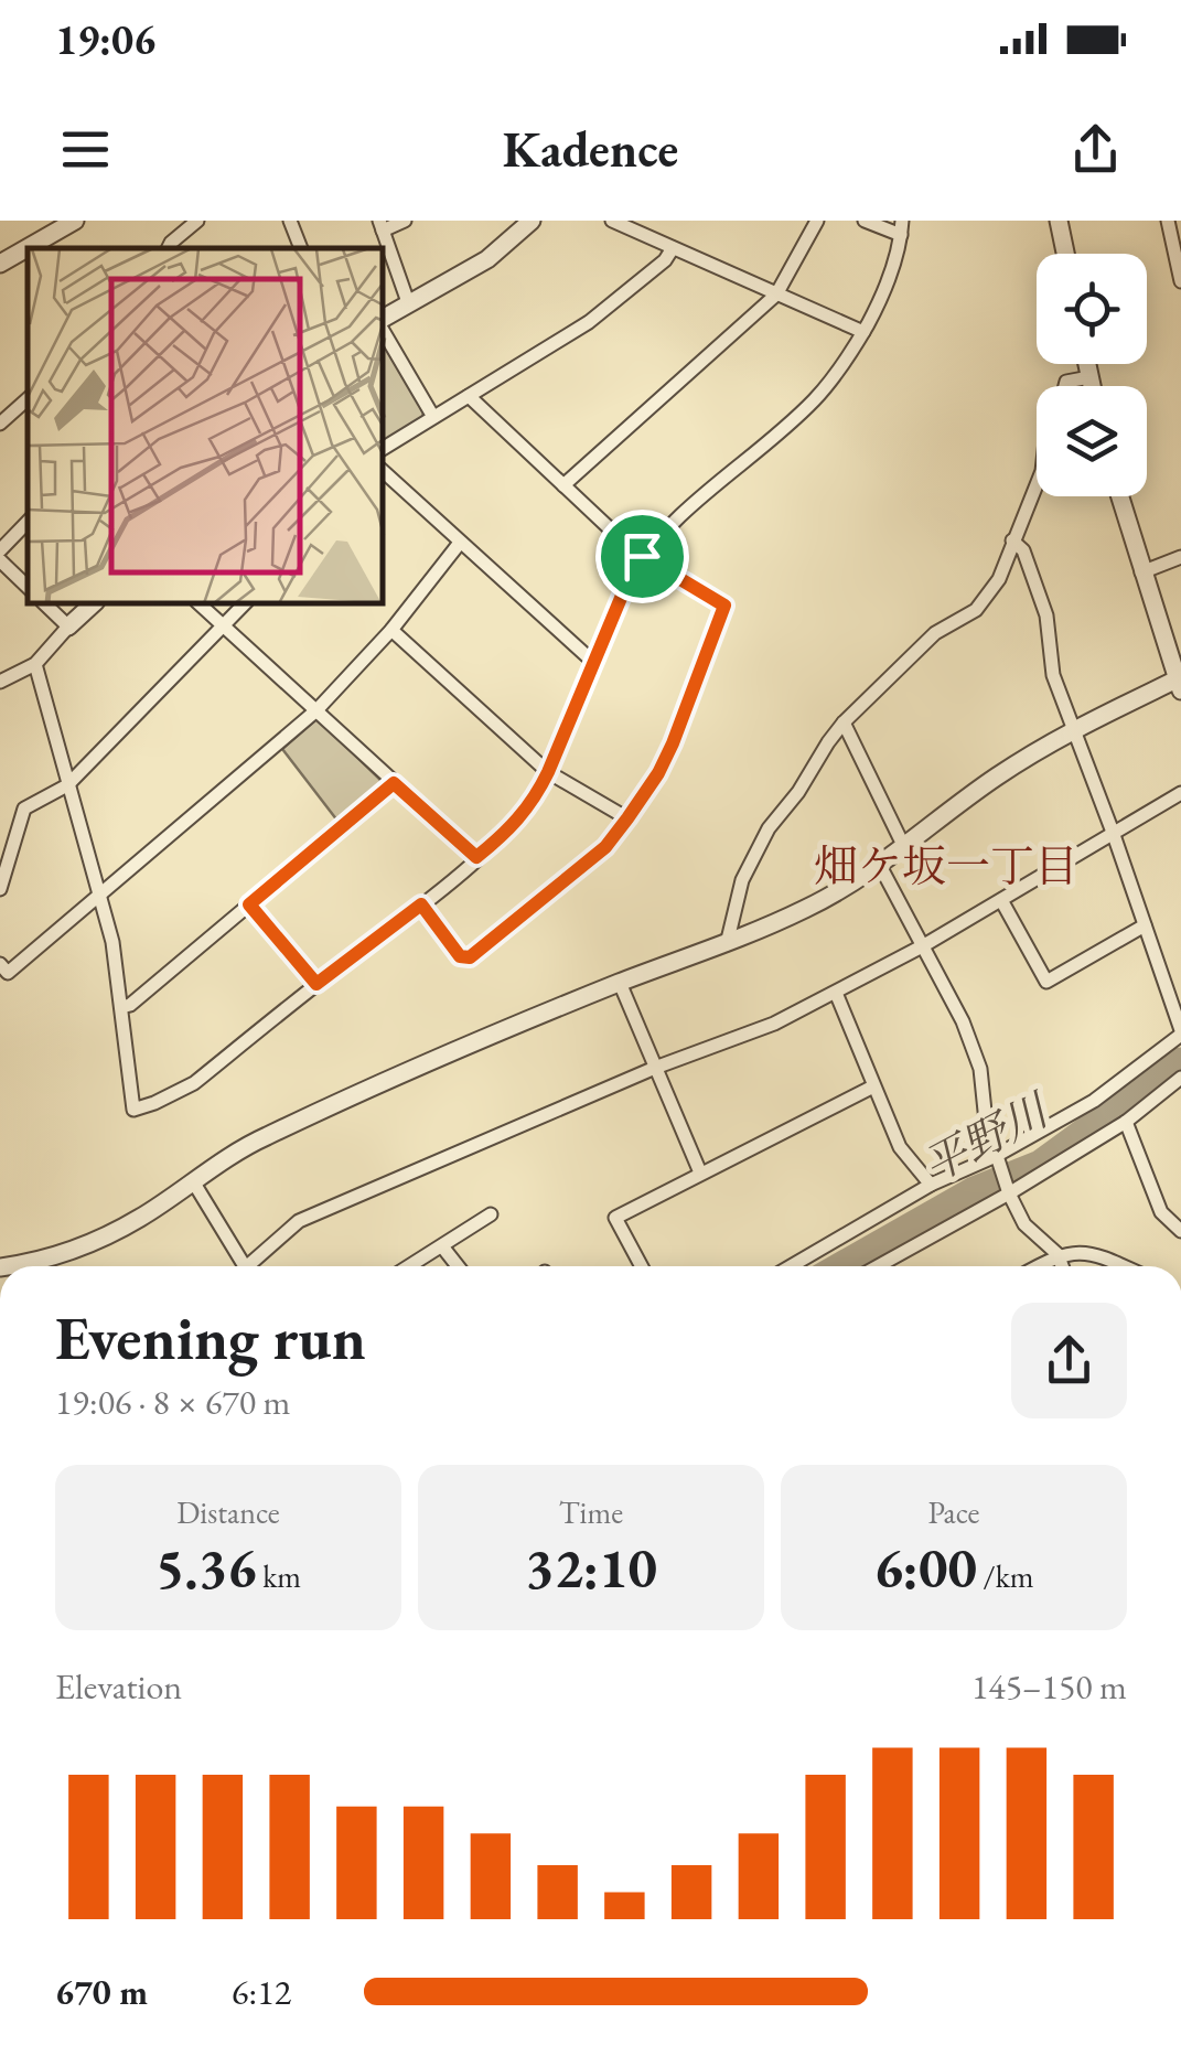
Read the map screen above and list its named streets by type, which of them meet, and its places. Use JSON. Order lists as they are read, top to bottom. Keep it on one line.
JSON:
{"districts":["畑ケ坂一丁目"],"water":["平野川"],"page":{"status":"19:06","header":"Kadence","heading":["Evening run","19:06 · 8 × 670 m"],"stats":[["Distance","5.36 km"],["Time","32:10"],["Pace","6:00 /km"]],"chart":["Elevation","145–150 m"],"list":[{"name":"670 m","note":"6:12"}]}}
